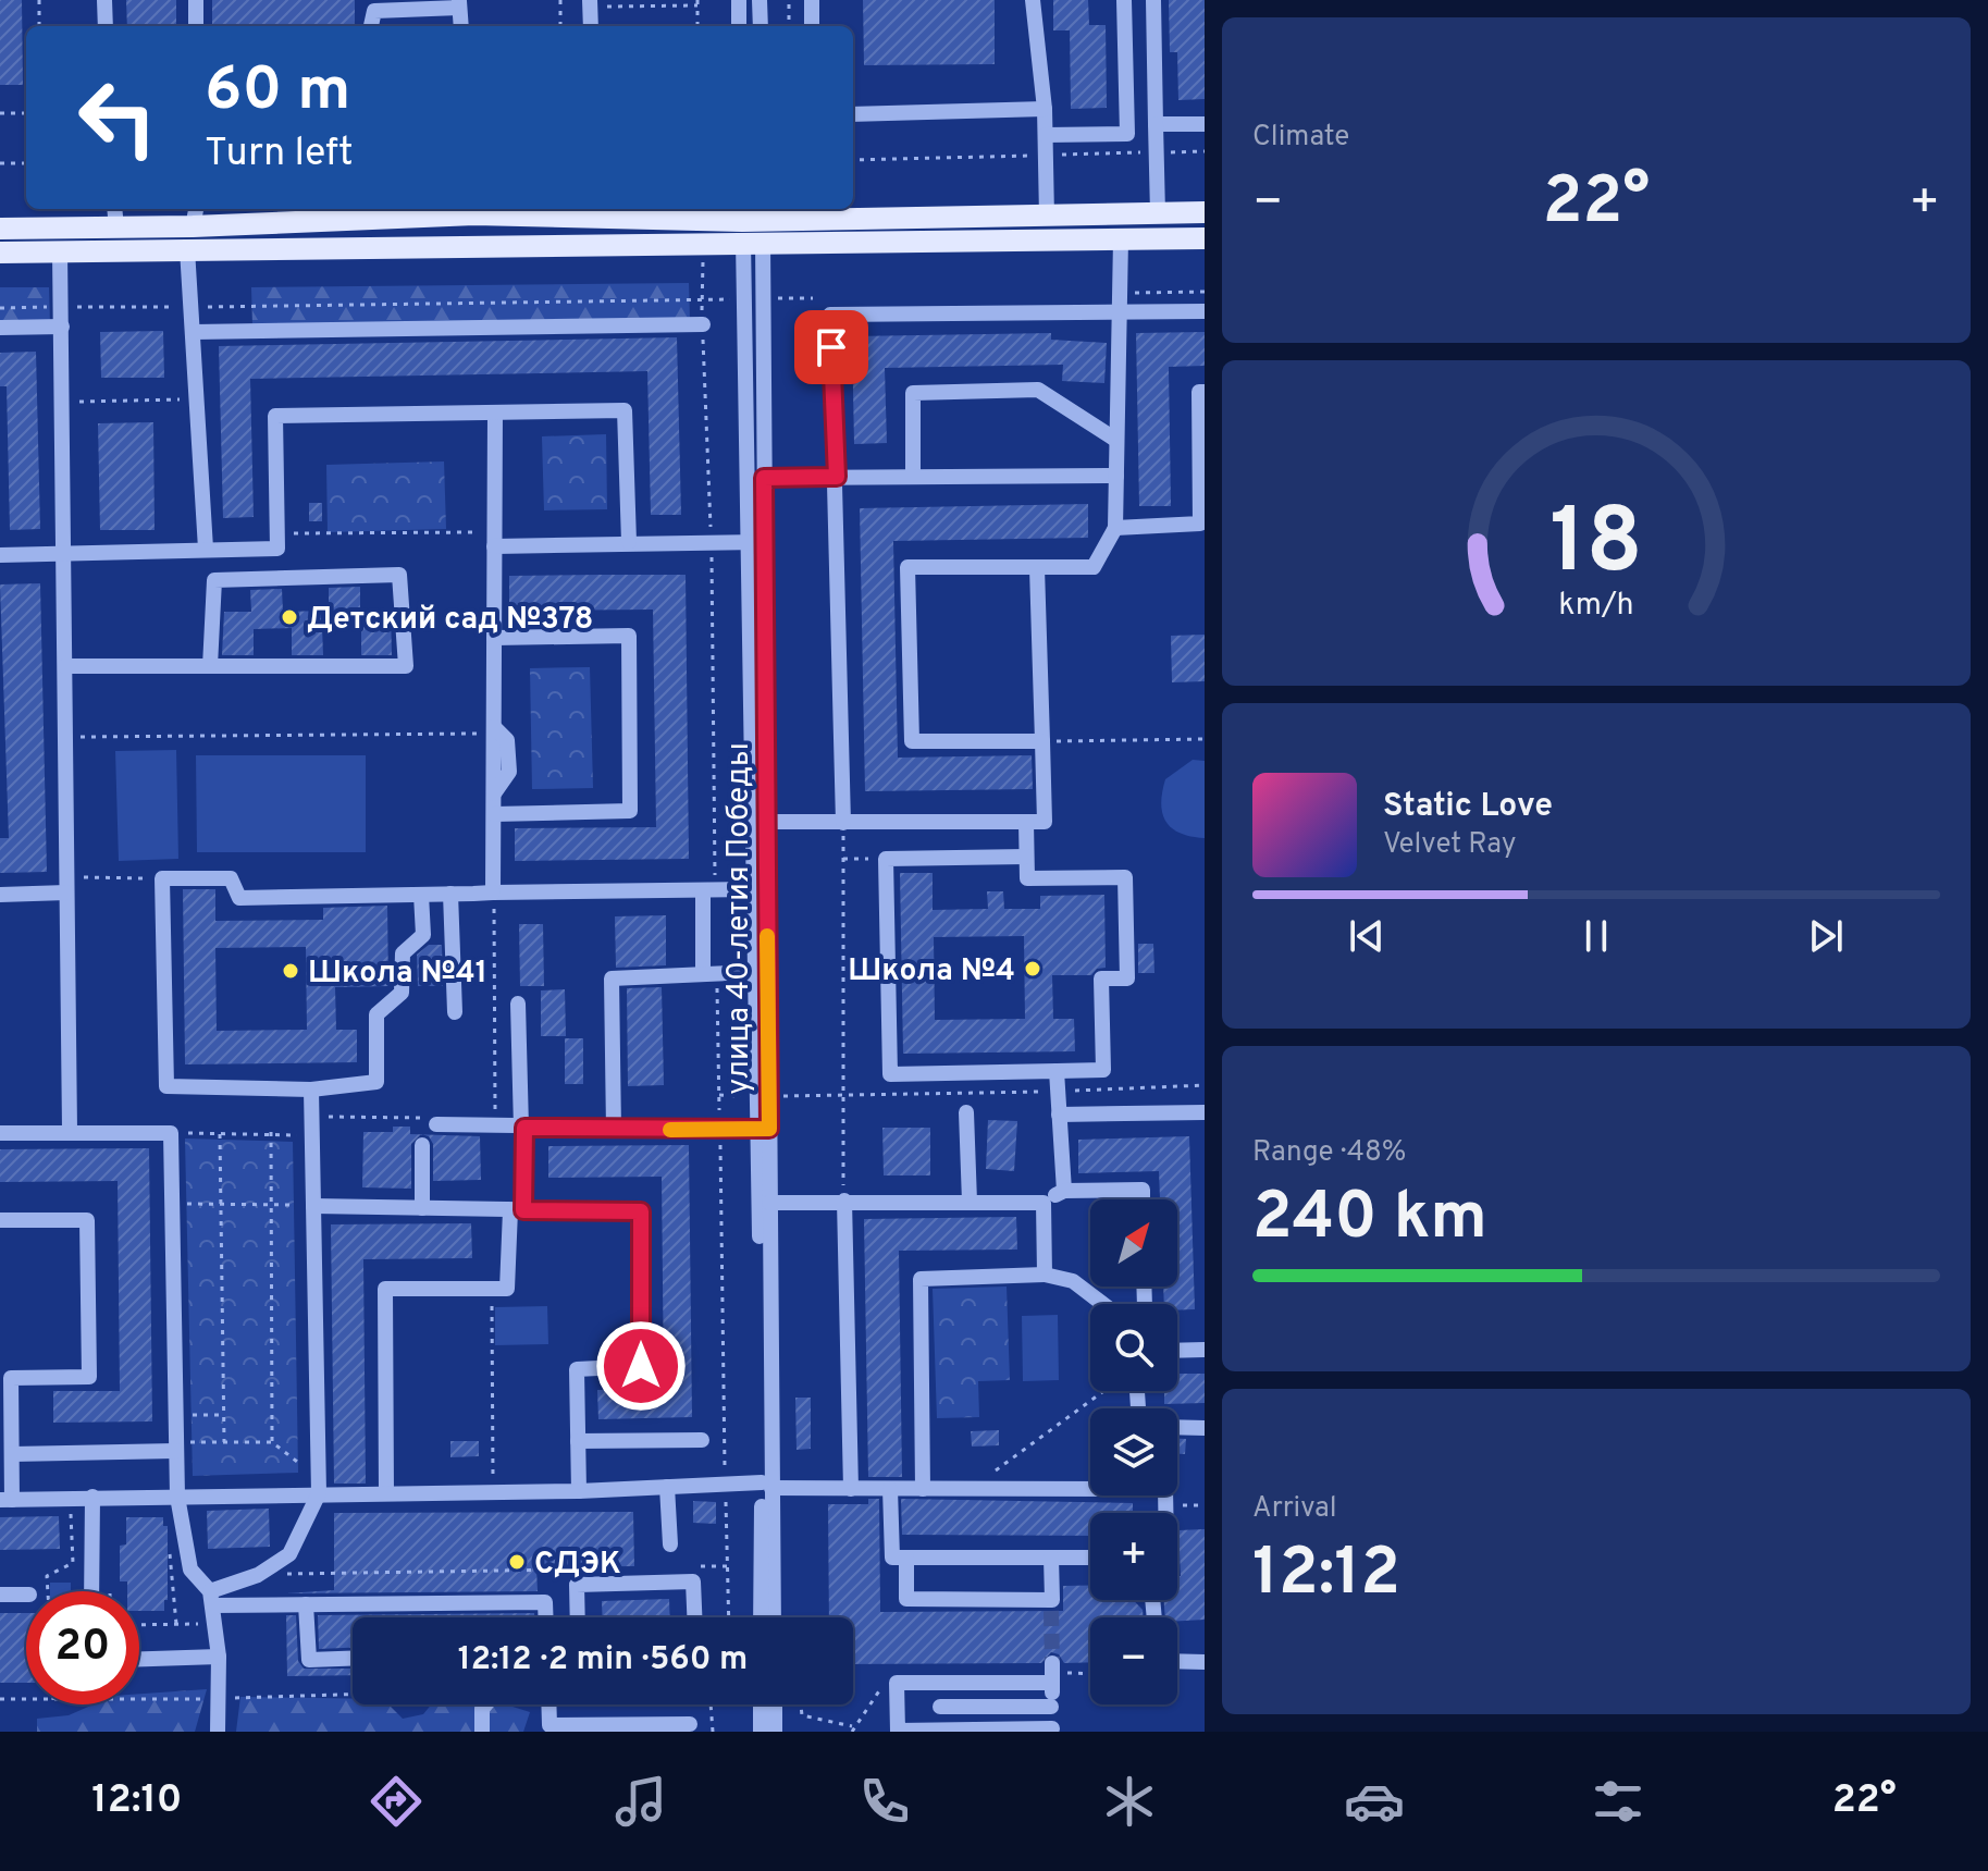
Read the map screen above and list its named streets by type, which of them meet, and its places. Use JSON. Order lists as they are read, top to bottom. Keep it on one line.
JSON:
{"streets":{"street":["улица 40-летия Победы"]},"places":["Детский сад №378","Школа №4","Школа №41","СДЭК"],"north":"top right","page":{"tile":["Climate",["Range · 48%","240 km"],["Arrival","12:12"]],"turn":["60 m","Turn left"],"heat":["−","22°","+"],"song":["Static Love","Velvet Ray"],"map_buttons":["+","−"],"limit":"20","trip":"12:12 · 2 min · 560 m","tabs":["12:10","22°"],"gauge":["18","km/h"]}}
